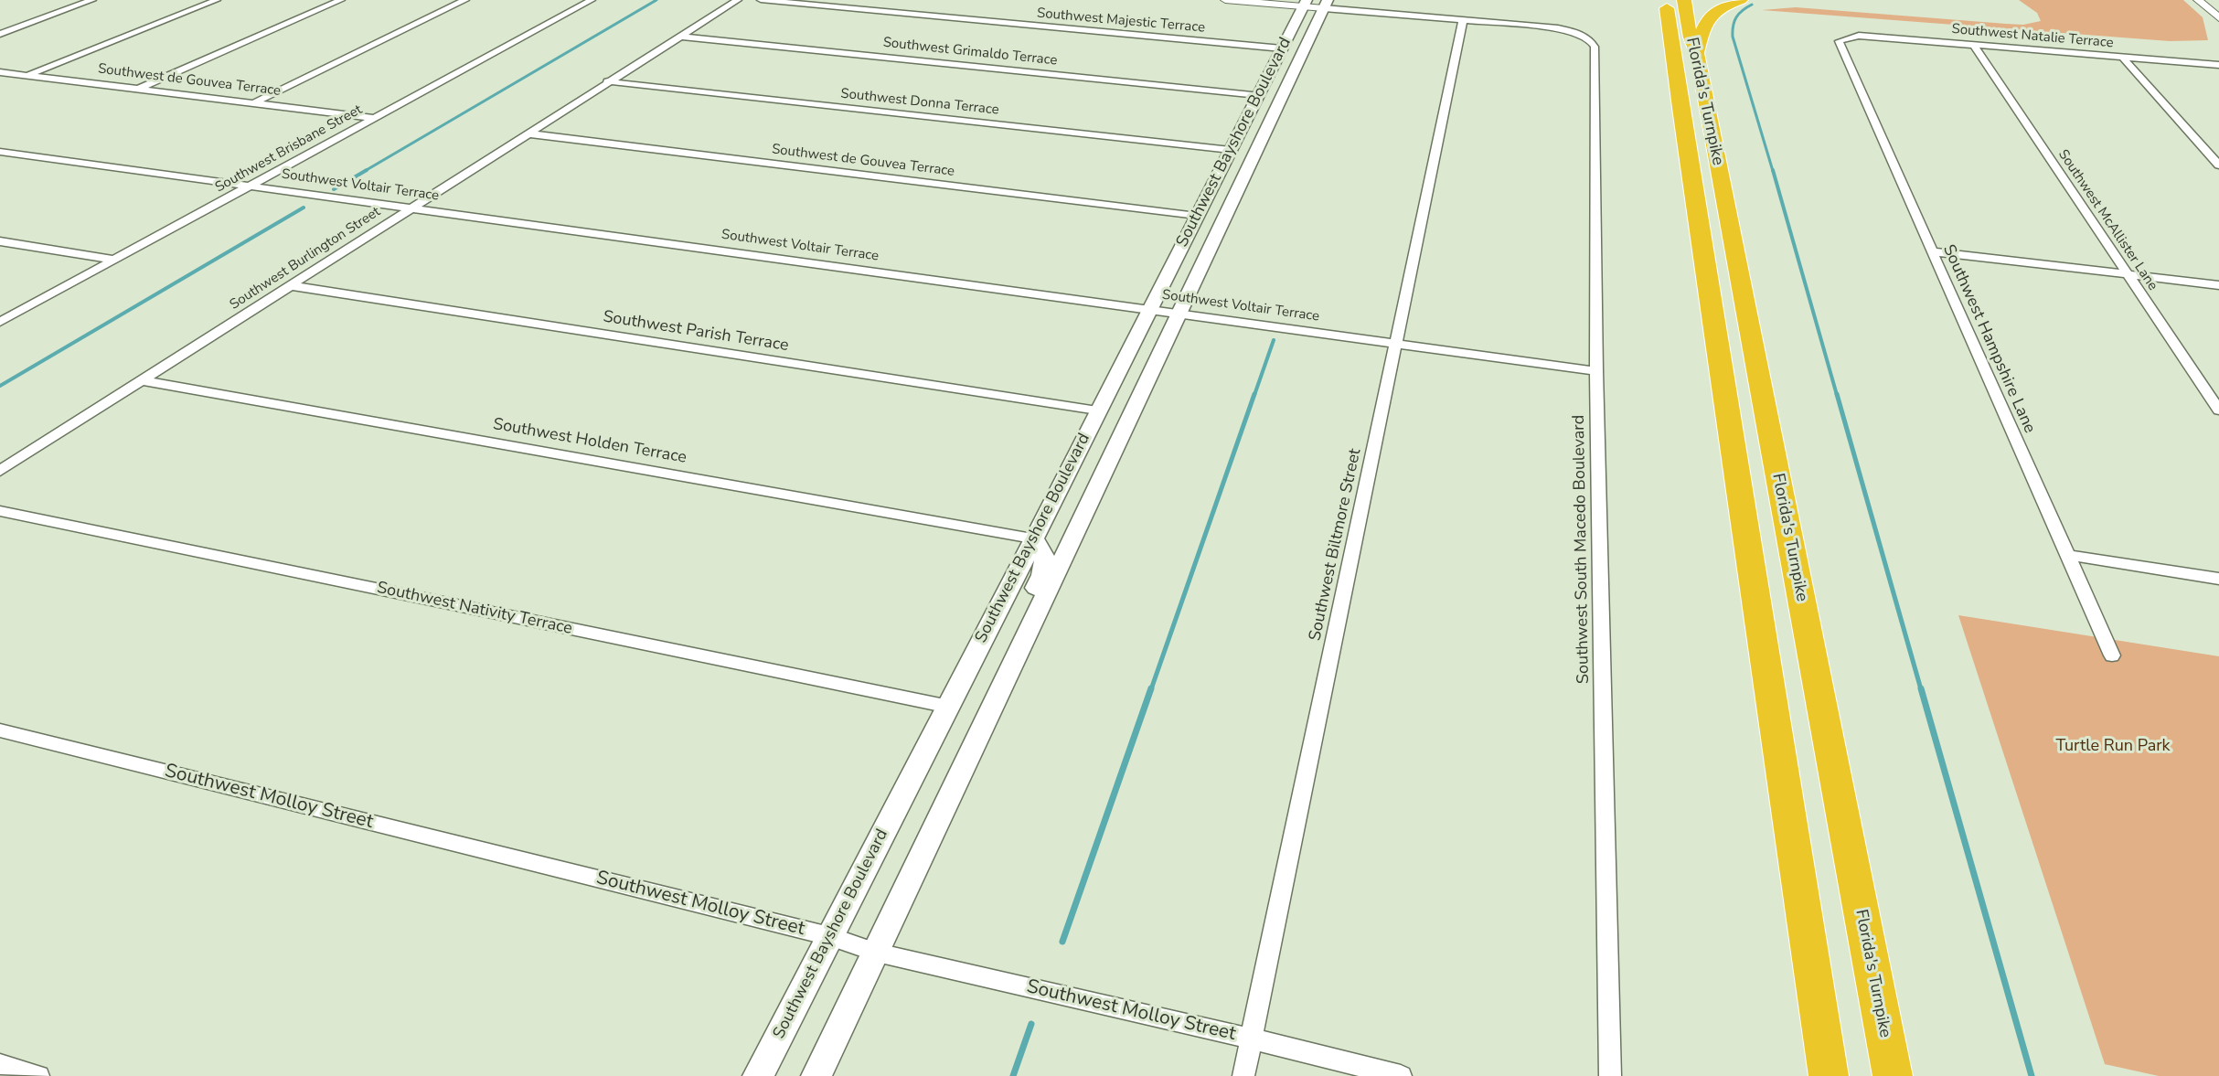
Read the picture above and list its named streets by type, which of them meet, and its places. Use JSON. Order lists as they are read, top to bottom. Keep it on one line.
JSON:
{"streets":{"highway":["Florida's Turnpike"],"main road":["Southwest Bayshore Boulevard"],"street":["Southwest Majestic Terrace","Southwest Natalie Terrace","Southwest Grimaldo Terrace","Southwest de Gouvea Terrace","Southwest Donna Terrace","Southwest Brisbane Street","Southwest Voltair Terrace","Southwest McAllister Lane","Southwest Burlington Street","Southwest Parish Terrace","Southwest Hampshire Lane","Southwest Holden Terrace","Southwest Biltmore Street","Southwest South Macedo Boulevard","Southwest Nativity Terrace","Southwest Molloy Street"]},"crossings":[["Southwest Majestic Terrace","Southwest Bayshore Boulevard"],["Southwest Natalie Terrace","Southwest McAllister Lane"],["Southwest Natalie Terrace","Southwest Hampshire Lane"],["Southwest Grimaldo Terrace","Southwest Bayshore Boulevard"],["Southwest Grimaldo Terrace","Southwest Burlington Street"],["Southwest de Gouvea Terrace","Southwest Bayshore Boulevard"],["Southwest de Gouvea Terrace","Southwest Brisbane Street"],["Southwest de Gouvea Terrace","Southwest Burlington Street"],["Southwest Donna Terrace","Southwest Bayshore Boulevard"],["Southwest Donna Terrace","Southwest Burlington Street"],["Southwest Bayshore Boulevard","Southwest Voltair Terrace"],["Southwest Bayshore Boulevard","Southwest Parish Terrace"],["Southwest Bayshore Boulevard","Southwest Holden Terrace"],["Southwest Bayshore Boulevard","Southwest Nativity Terrace"],["Southwest Bayshore Boulevard","Southwest Molloy Street"],["Southwest Brisbane Street","Southwest Voltair Terrace"],["Southwest Voltair Terrace","Southwest Burlington Street"],["Southwest Voltair Terrace","Southwest Biltmore Street"],["Southwest Voltair Terrace","Southwest South Macedo Boulevard"],["Southwest Burlington Street","Southwest Parish Terrace"],["Southwest Burlington Street","Southwest Holden Terrace"],["Southwest Biltmore Street","Southwest South Macedo Boulevard"],["Southwest Biltmore Street","Southwest Molloy Street"]],"parks":["Turtle Run Park"]}
